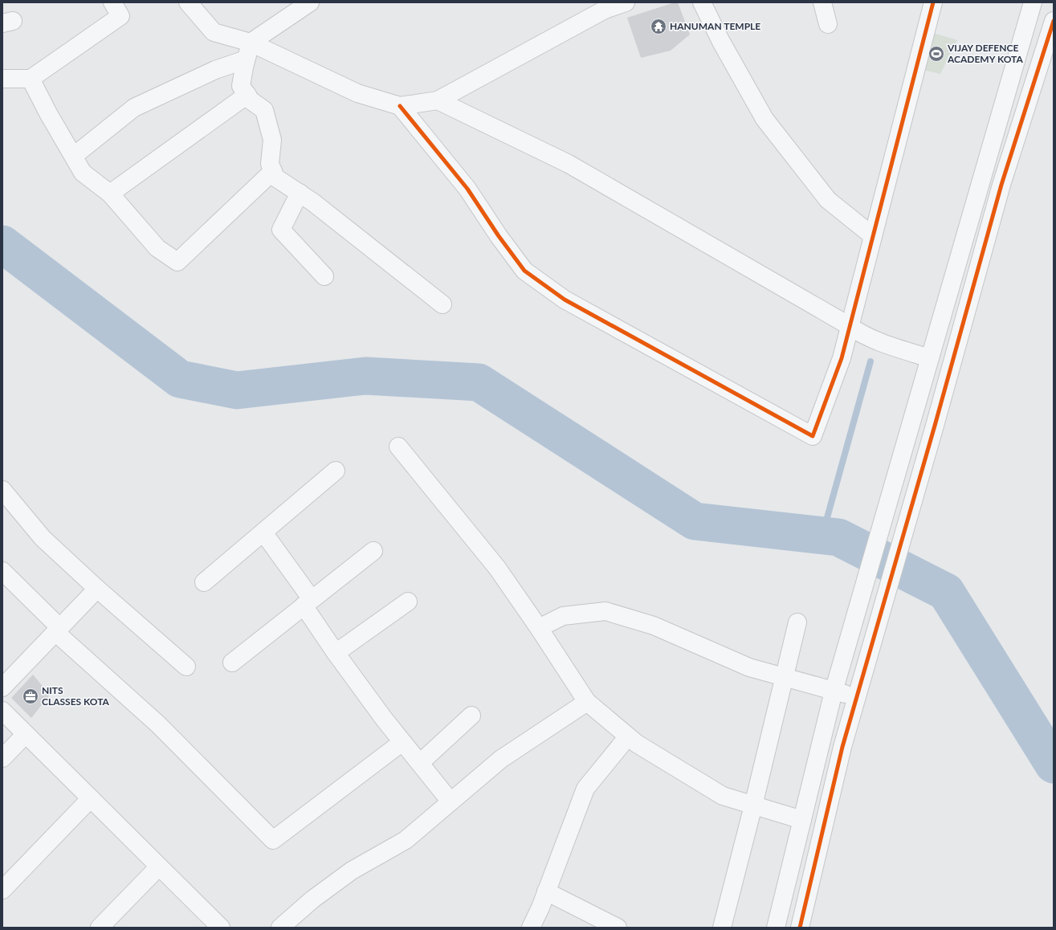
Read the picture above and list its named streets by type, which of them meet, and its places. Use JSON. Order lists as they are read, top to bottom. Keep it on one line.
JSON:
{"places":{"temple":["HANUMAN TEMPLE"],"sports":["VIJAY DEFENCE ACADEMY KOTA"],"office":["NITS CLASSES KOTA"]}}
